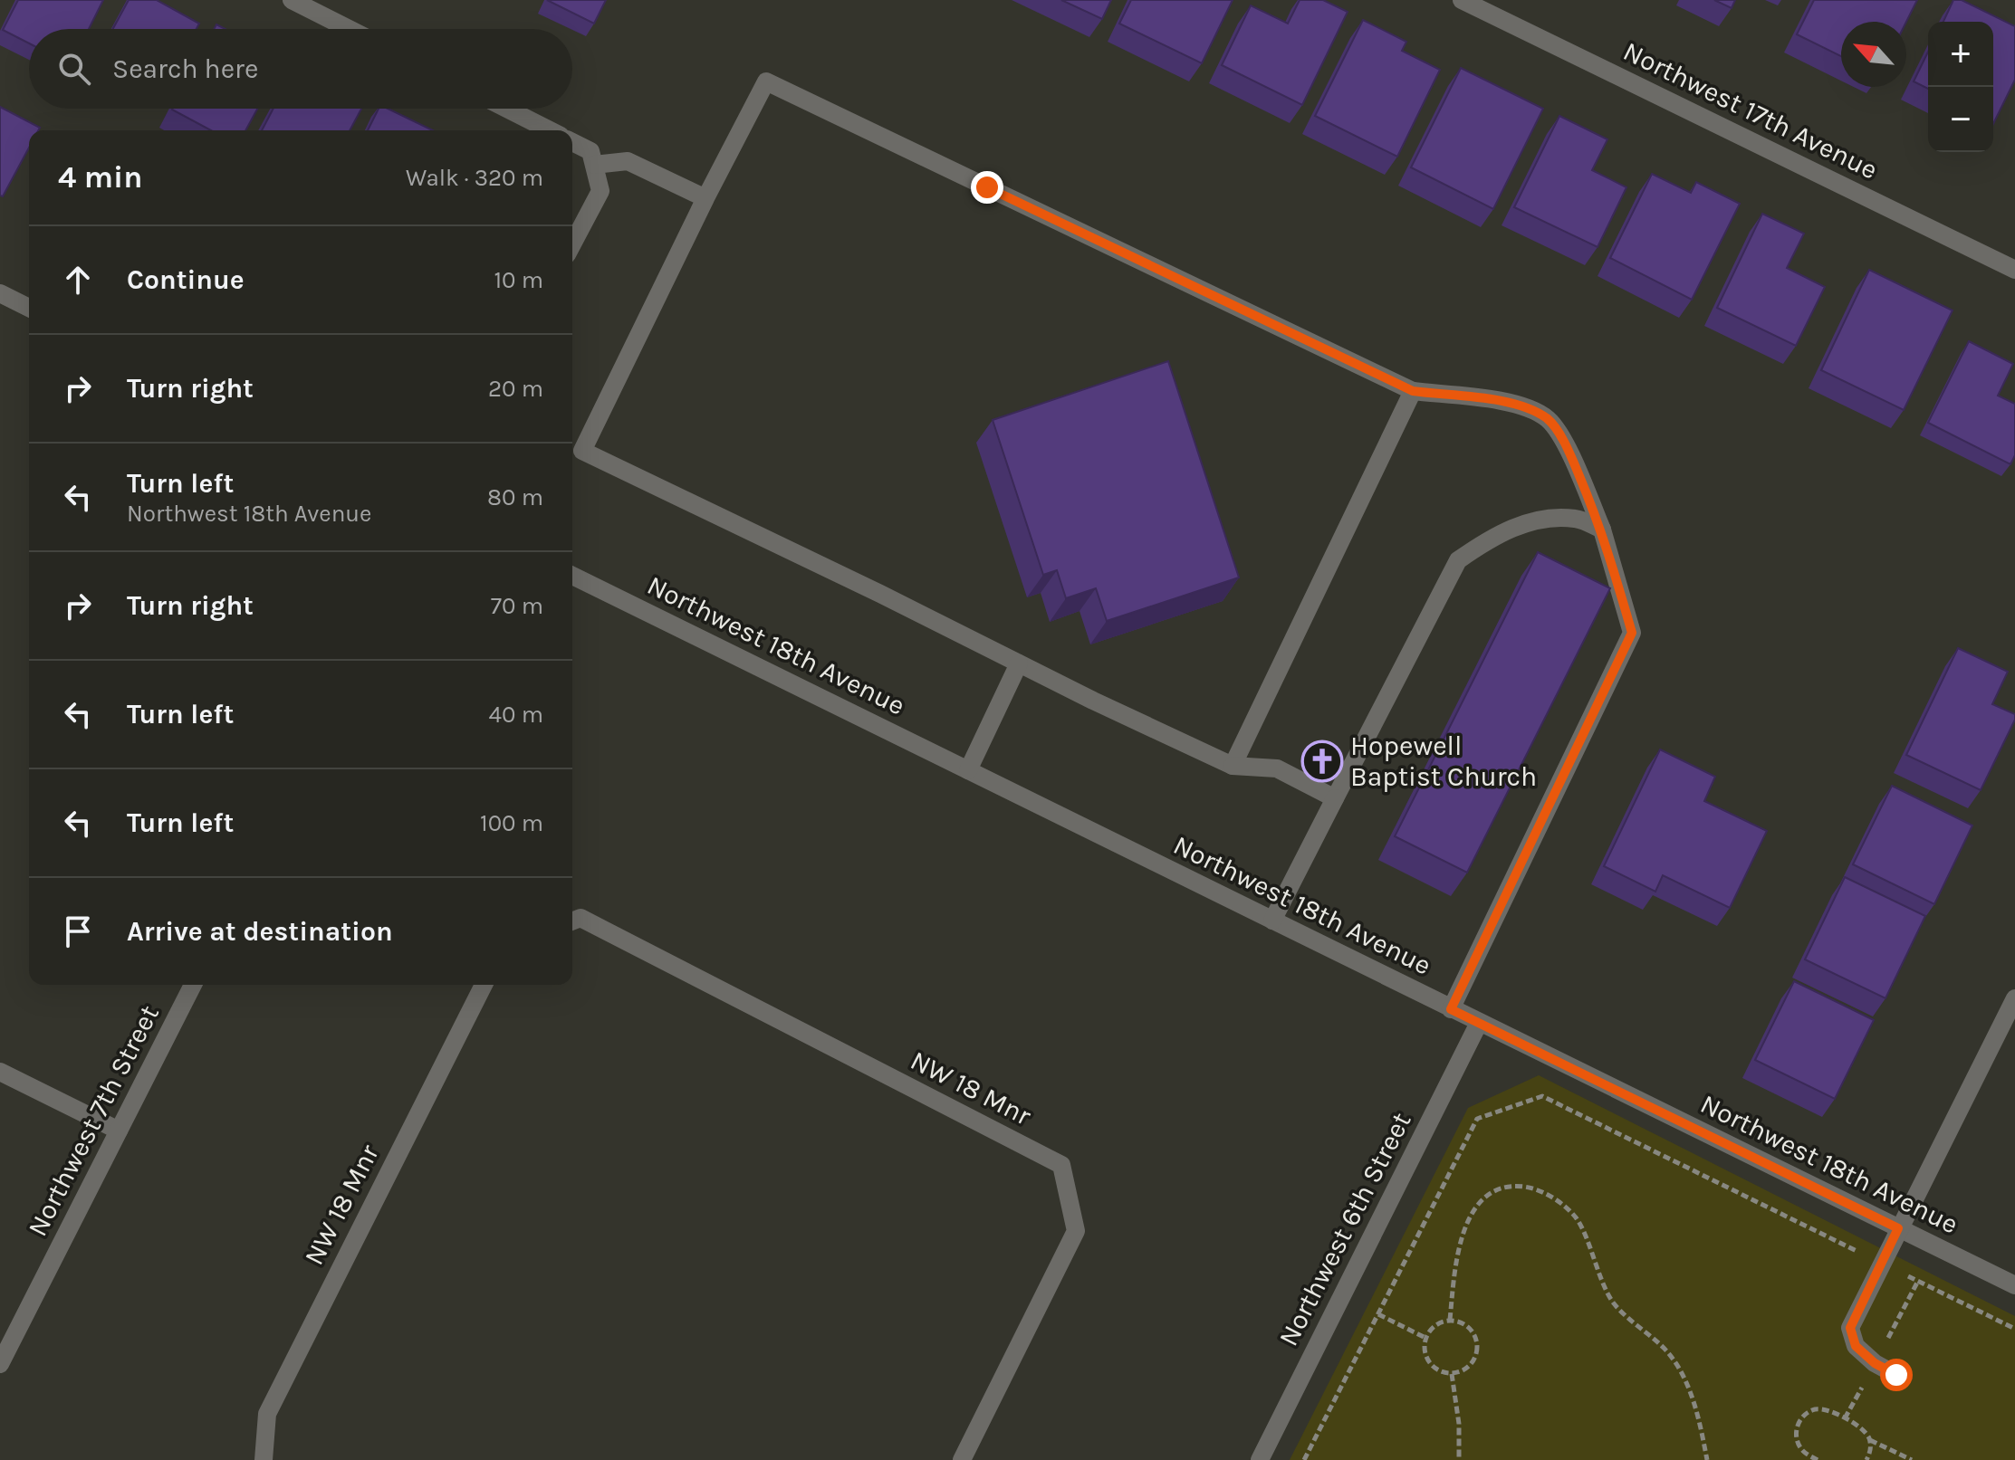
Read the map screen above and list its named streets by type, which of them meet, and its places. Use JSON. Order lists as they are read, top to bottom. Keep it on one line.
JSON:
{"streets":{"street":["Northwest 17th Avenue","Northwest 18th Avenue","NW 18 Mnr","Northwest 7th Street","Northwest 6th Street"]},"crossings":[["Northwest 18th Avenue","Northwest 6th Street"]],"places":{"church":["Hopewell Baptist Church"]},"north":"top left","page":{"map_buttons":["+","−"],"search":"Search here","heading":["4 min","Walk · 320 m"],"list":[["Continue","10 m"],["Turn right","20 m"],["Turn left","Northwest 18th Avenue","80 m"],["Turn right","70 m"],["Turn left","40 m"],["Turn left","100 m"],"Arrive at destination"]}}
